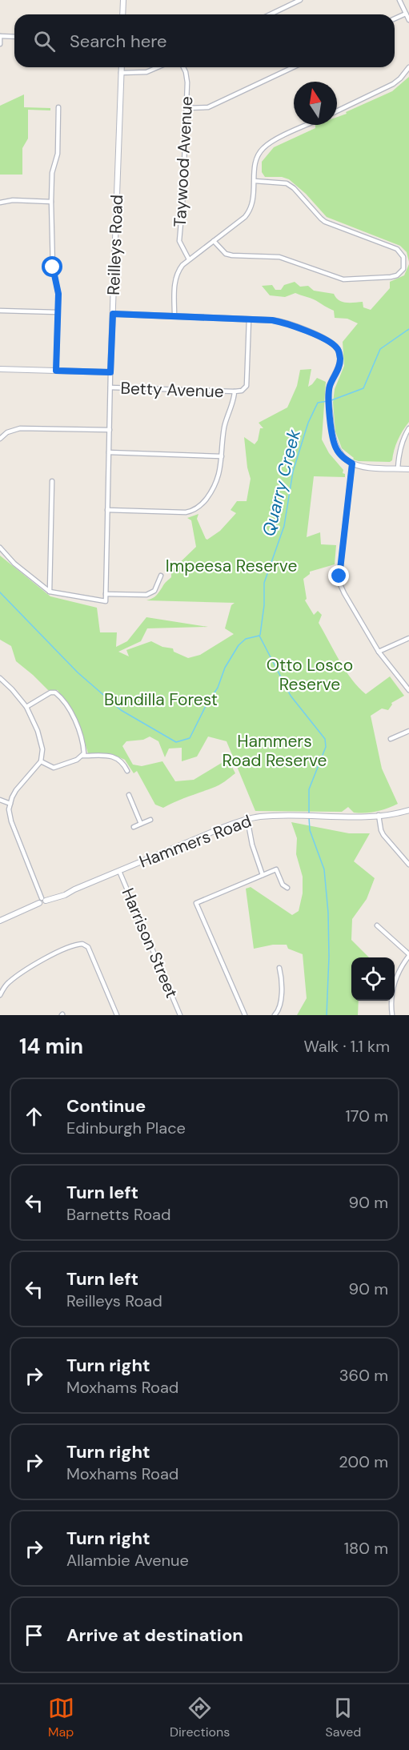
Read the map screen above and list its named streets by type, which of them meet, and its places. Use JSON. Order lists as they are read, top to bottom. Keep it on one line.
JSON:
{"streets":{"street":["Taywood Avenue","Reilleys Road","Betty Avenue","Hammers Road","Harrison Street"]},"crossings":[["Reilleys Road","Betty Avenue"],["Hammers Road","Harrison Street"]],"water":["Quarry Creek"],"parks":["Impeesa Reserve","Otto Losco Reserve","Bundilla Forest","Hammers Road Reserve"],"north":"top","page":{"search":"Search here","heading":["14 min","Walk · 1.1 km"],"list":[["Continue","Edinburgh Place","170 m"],["Turn left","Barnetts Road","90 m"],["Turn left","Reilleys Road","90 m"],["Turn right","Moxhams Road","360 m"],["Turn right","Moxhams Road","200 m"],["Turn right","Allambie Avenue","180 m"],"Arrive at destination"],"nav":["Map","Directions","Saved"]}}
